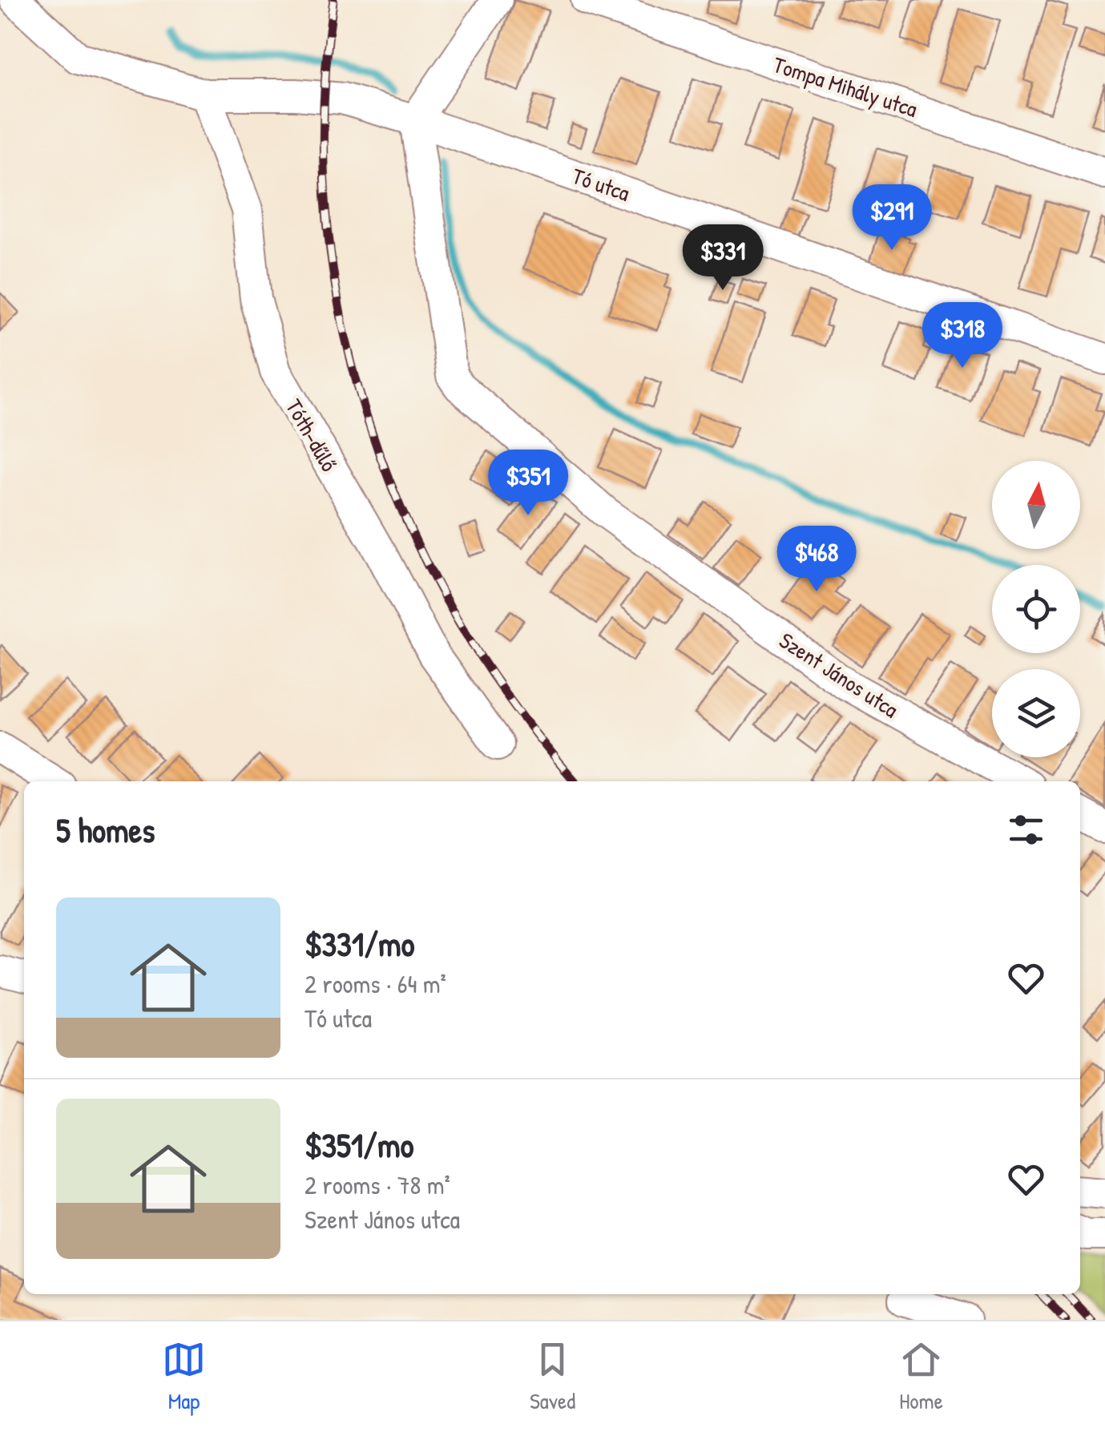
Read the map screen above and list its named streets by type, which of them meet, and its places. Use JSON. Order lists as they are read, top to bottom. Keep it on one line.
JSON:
{"streets":{"street":["Tompa Mihály utca","Tó utca","Tóth-dűlő","Szent János utca"]},"crossings":[["Tó utca","Tóth-dűlő"],["Tó utca","Szent János utca"]],"north":"top","page":{"price":["$291","$331","$318","$351","$468"],"heading":"5 homes","list":[{"name":"$331/mo","note":"2 rooms · 64 m² · Tó utca"},{"name":"$351/mo","note":"2 rooms · 78 m² · Szent János utca"}],"tabs":["Map","Saved","Home"]}}
